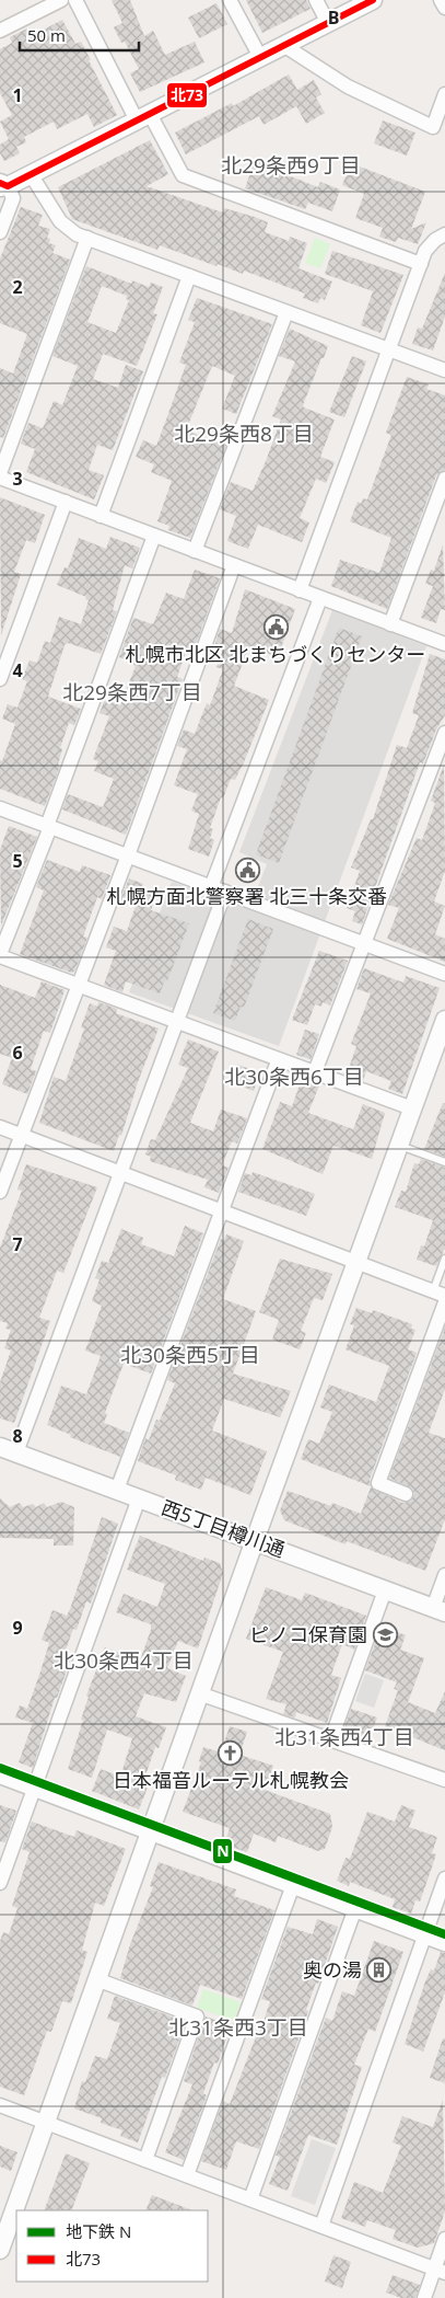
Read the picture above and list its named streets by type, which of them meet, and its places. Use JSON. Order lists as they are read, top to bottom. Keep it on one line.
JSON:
{"streets":{"street":["西5丁目樽川通"]},"districts":["北29条西9丁目","北29条西8丁目","北29条西7丁目","北30条西6丁目","北30条西5丁目","北30条西4丁目","北31条西4丁目","北31条西3丁目"],"places":{"public building":["札幌市北区 北まちづくりセンター","札幌方面北警察署 北三十条交番"],"school or university":["ピノコ保育園"],"church":["日本福音ルーテル札幌教会"],"building":["奥の湯"]},"lines":["transit line 北73","metro line N"],"legend":["地下鉄 N","北73"],"scale_bar":"50 m","grid":{"columns":["B"],"rows":["1","2","3","4","5","6","7","8","9"]}}
